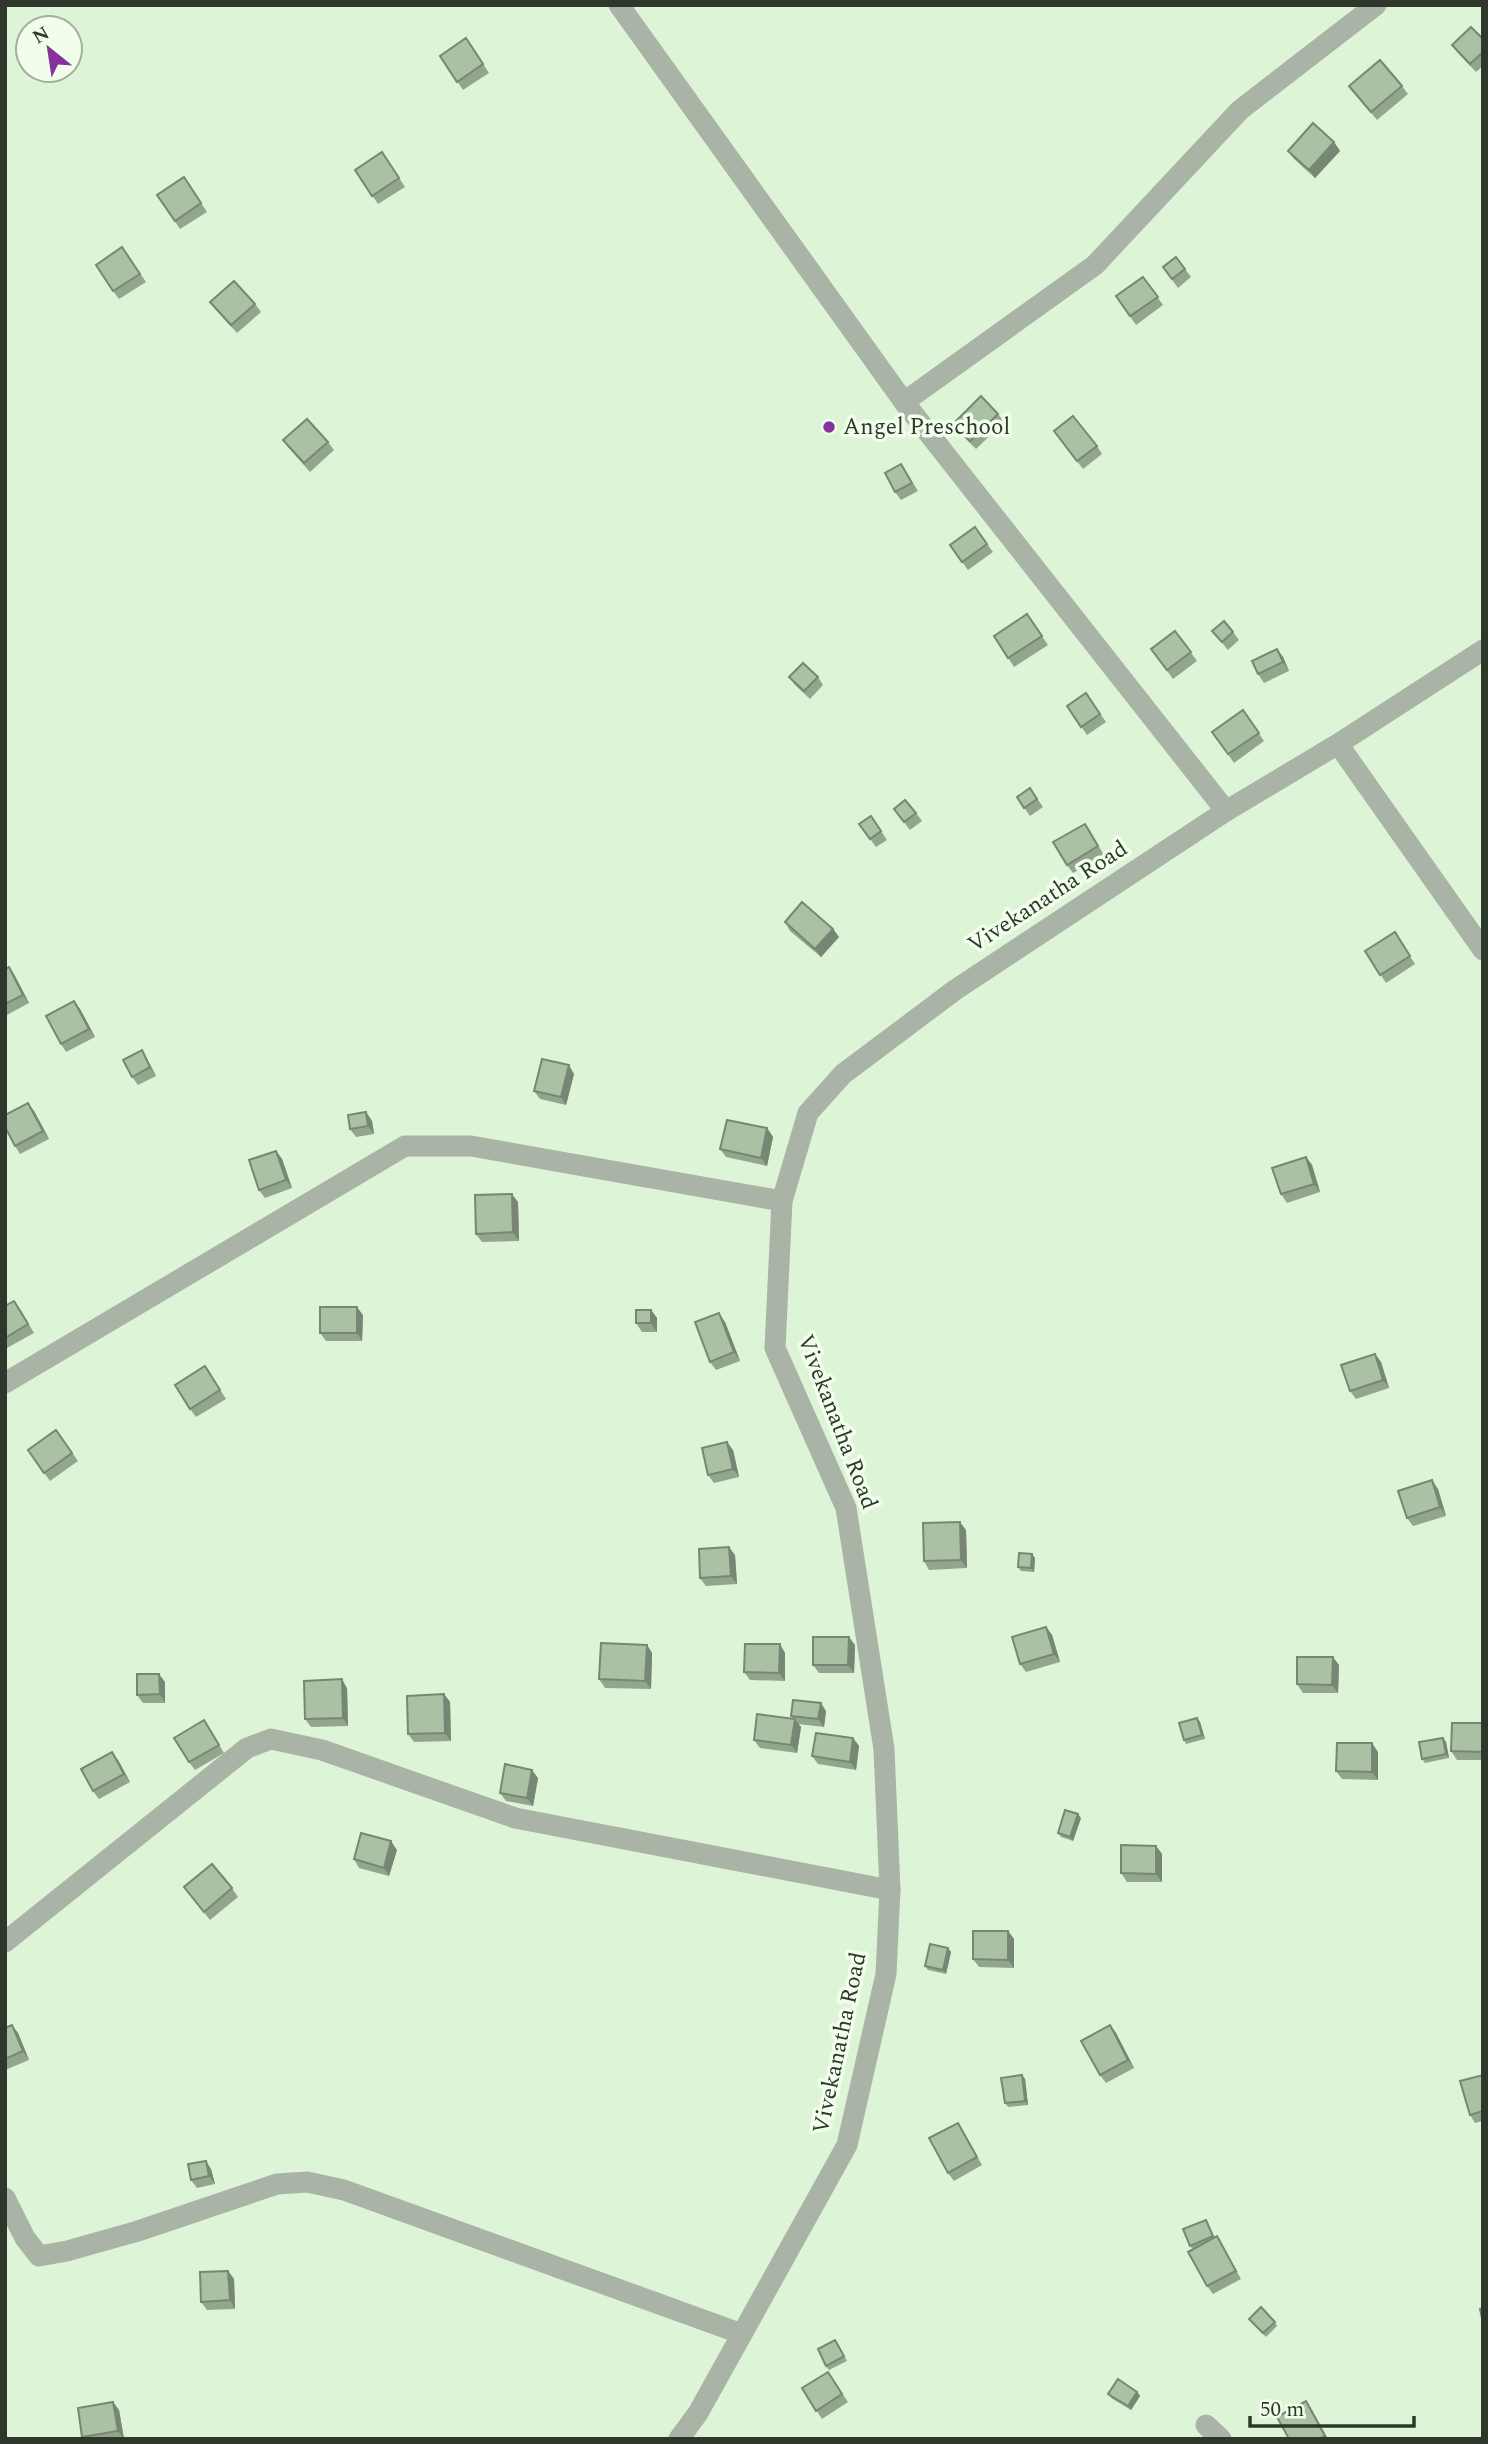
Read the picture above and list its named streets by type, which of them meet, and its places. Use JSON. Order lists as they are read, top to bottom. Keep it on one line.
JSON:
{"streets":{"street":["Vivekanatha Road"]},"places":["Angel Preschool"],"scale_bar":"50 m","north":"top left"}
